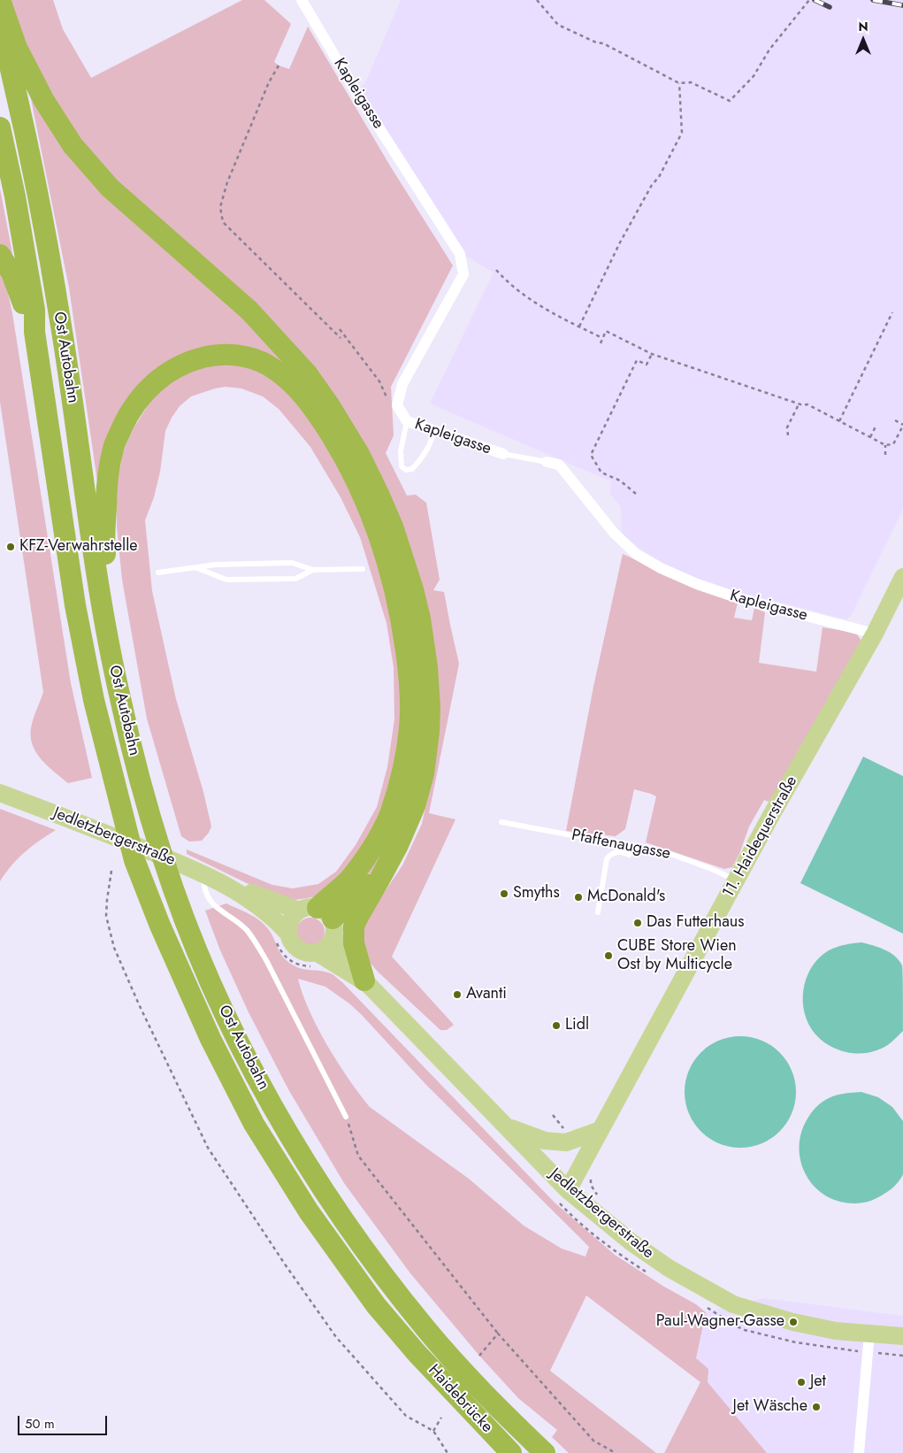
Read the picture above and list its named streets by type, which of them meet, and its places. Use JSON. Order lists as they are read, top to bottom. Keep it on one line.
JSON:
{"streets":{"highway":["Ost Autobahn","Haidebrücke"],"main road":["Jedletzbergerstraße","11. Haidequerstraße"],"street":["Kapleigasse"],"lane":["Pfaffenaugasse"]},"crossings":[["Kapleigasse","11. Haidequerstraße"],["Ost Autobahn","Haidebrücke"],["Jedletzbergerstraße","11. Haidequerstraße"],["11. Haidequerstraße","Pfaffenaugasse"]],"places":["KFZ-Verwahrstelle","Smyths","McDonald's","Das Futterhaus","CUBE Store Wien Ost by Multicycle","Avanti","Lidl","Paul-Wagner-Gasse","Jet","Jet Wäsche"],"scale_bar":"50 m","north":"top"}
